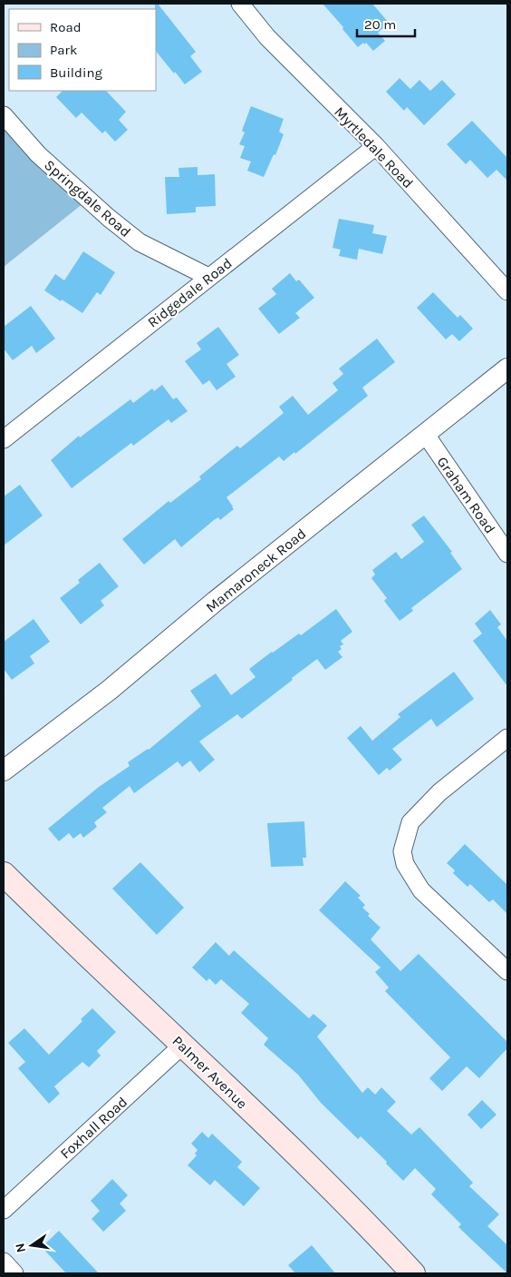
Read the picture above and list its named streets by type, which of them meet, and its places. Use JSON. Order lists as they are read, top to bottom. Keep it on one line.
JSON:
{"streets":{"main road":["Palmer Avenue"],"street":["Myrtledale Road","Springdale Road","Ridgedale Road","Graham Road","Mamaroneck Road","Foxhall Road"]},"crossings":[["Myrtledale Road","Ridgedale Road"],["Springdale Road","Ridgedale Road"],["Graham Road","Mamaroneck Road"],["Palmer Avenue","Foxhall Road"]],"legend":["Road","Park","Building"],"scale_bar":"20 m","north":"left"}
